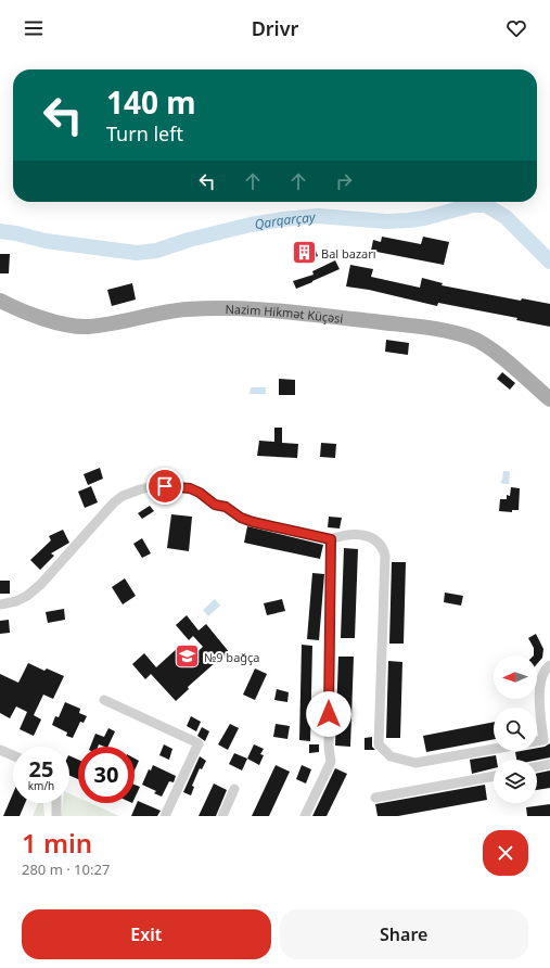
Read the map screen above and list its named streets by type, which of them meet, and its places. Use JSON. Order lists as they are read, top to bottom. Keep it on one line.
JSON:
{"streets":{"main road":["Nazim Hikmət Küçəsi"]},"water":["Qarqarçay"],"places":{"building":["Bal bazarı"],"school or university":["№9 bağça"]},"north":"left","page":{"header":"Drivr","turn":["140 m","Turn left"],"speed":"25 km/h","limit":"30","heading":["1 min","280 m · 10:27"],"buttons":["Exit","Share"]}}
